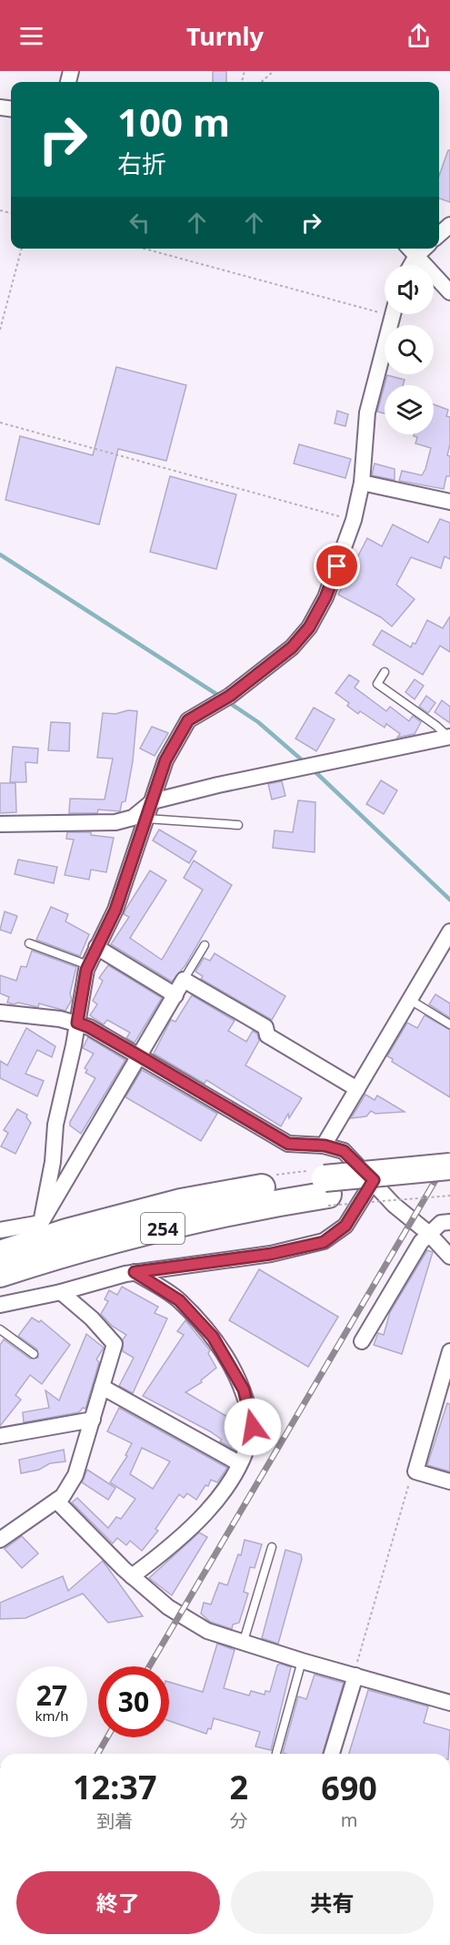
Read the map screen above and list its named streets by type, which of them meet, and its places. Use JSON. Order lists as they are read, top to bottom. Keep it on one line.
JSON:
{"streets":{"highway":["254"]},"page":{"header":"Turnly","turn":["100 m","右折"],"speed":"27 km/h","limit":"30","eta":["12:37","到着","2","分","690","m"],"buttons":["終了","共有"]}}
